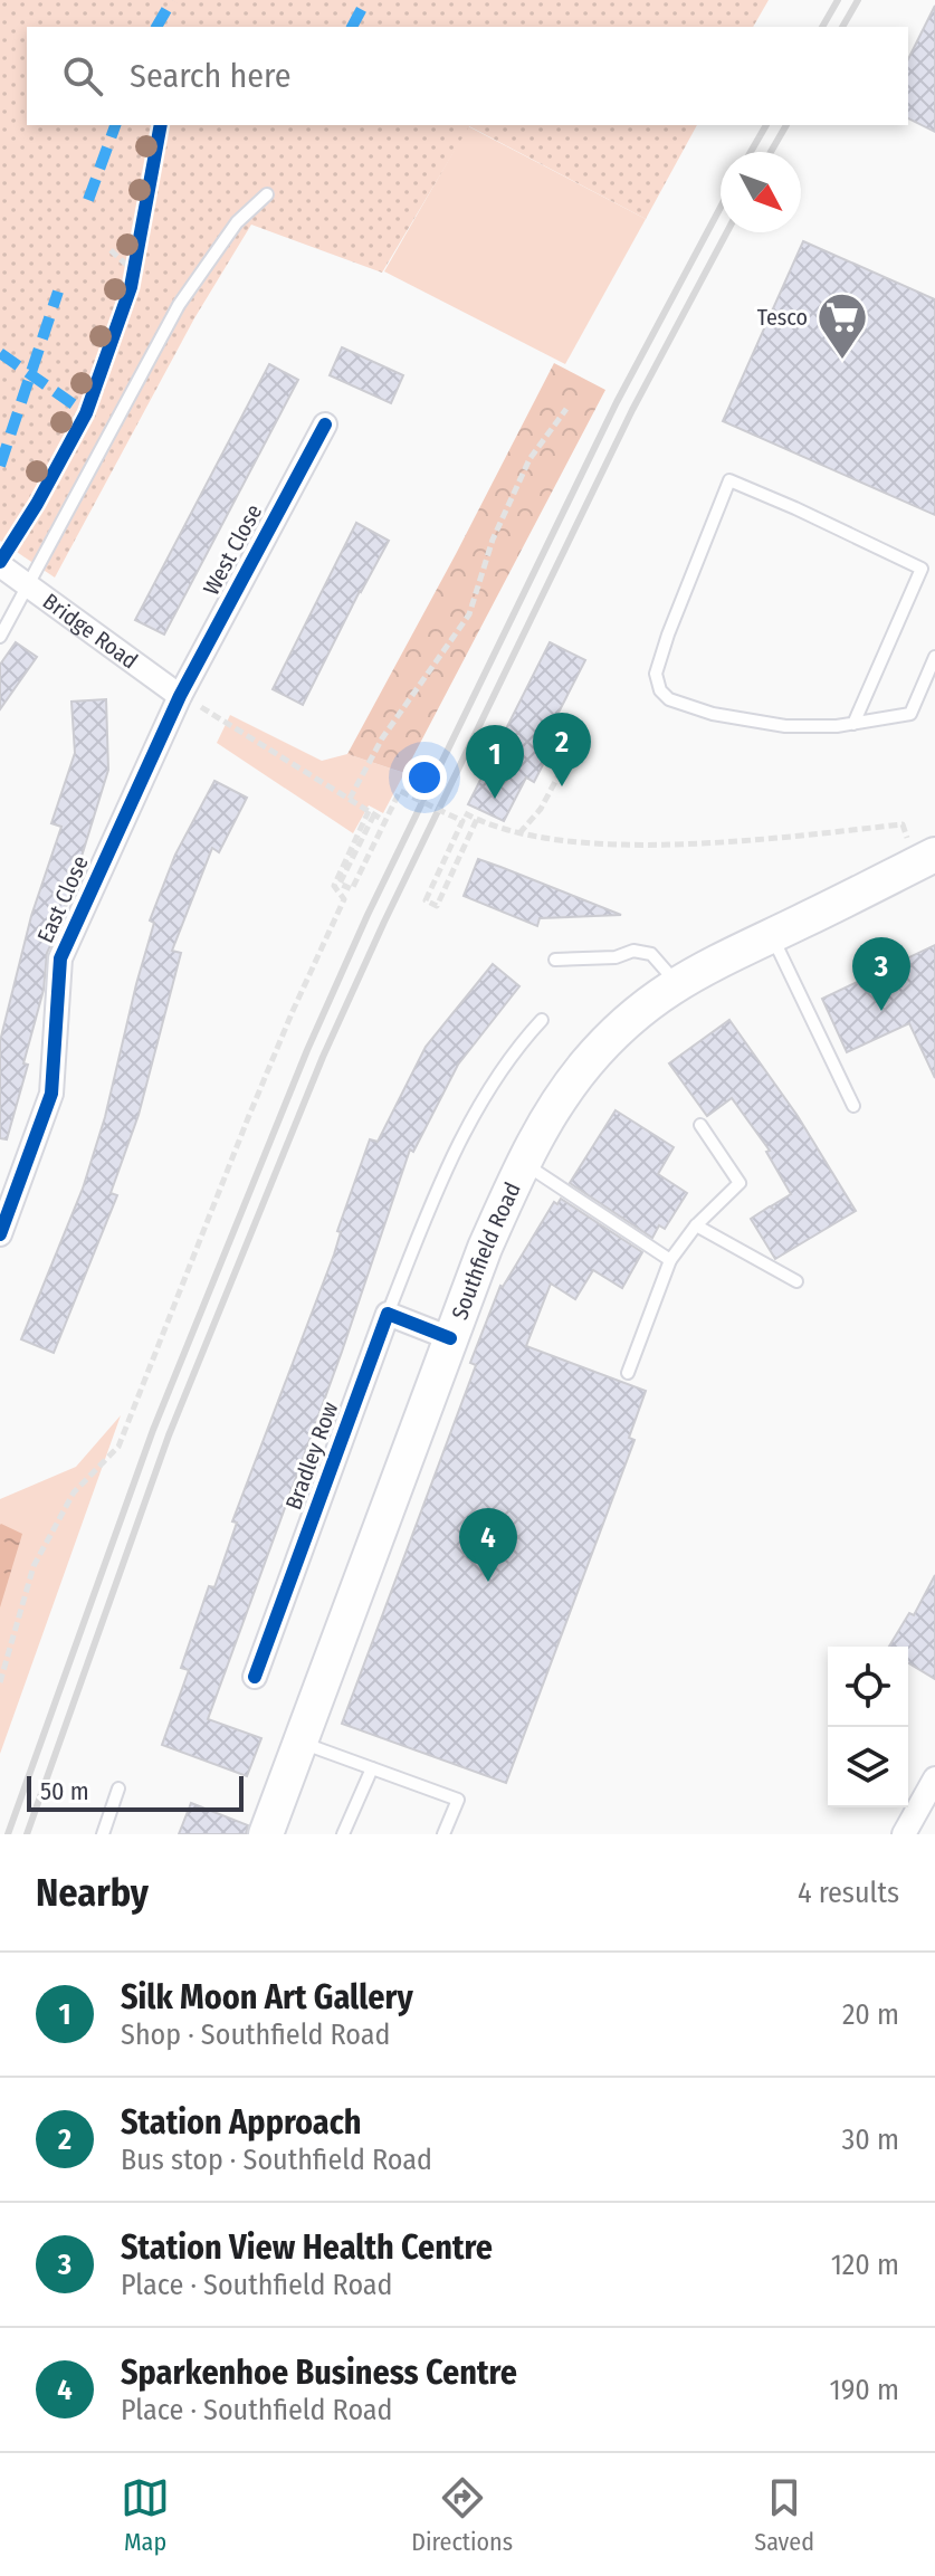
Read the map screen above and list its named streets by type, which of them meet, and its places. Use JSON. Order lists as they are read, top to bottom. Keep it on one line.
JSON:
{"streets":{"main road":["Southfield Road"],"street":["West Close","Bridge Road","East Close","Bradley Row"]},"crossings":[["West Close","Bridge Road"],["West Close","East Close"],["Bridge Road","East Close"]],"places":{"supermarket":["Tesco"]},"scale_bar":"50 m","north":"bottom right","page":{"search":"Search here","pins":["2","1","3","4"],"scale":"50 m","heading":["Nearby","4 results"],"list":[{"mark":"1","name":"Silk Moon Art Gallery","note":"Shop · Southfield Road","value":"20 m"},{"mark":"2","name":"Station Approach","note":"Bus stop · Southfield Road","value":"30 m"},{"mark":"3","name":"Station View Health Centre","note":"Place · Southfield Road","value":"120 m"},{"mark":"4","name":"Sparkenhoe Business Centre","note":"Place · Southfield Road","value":"190 m"}],"nav":["Map","Directions","Saved"]}}
